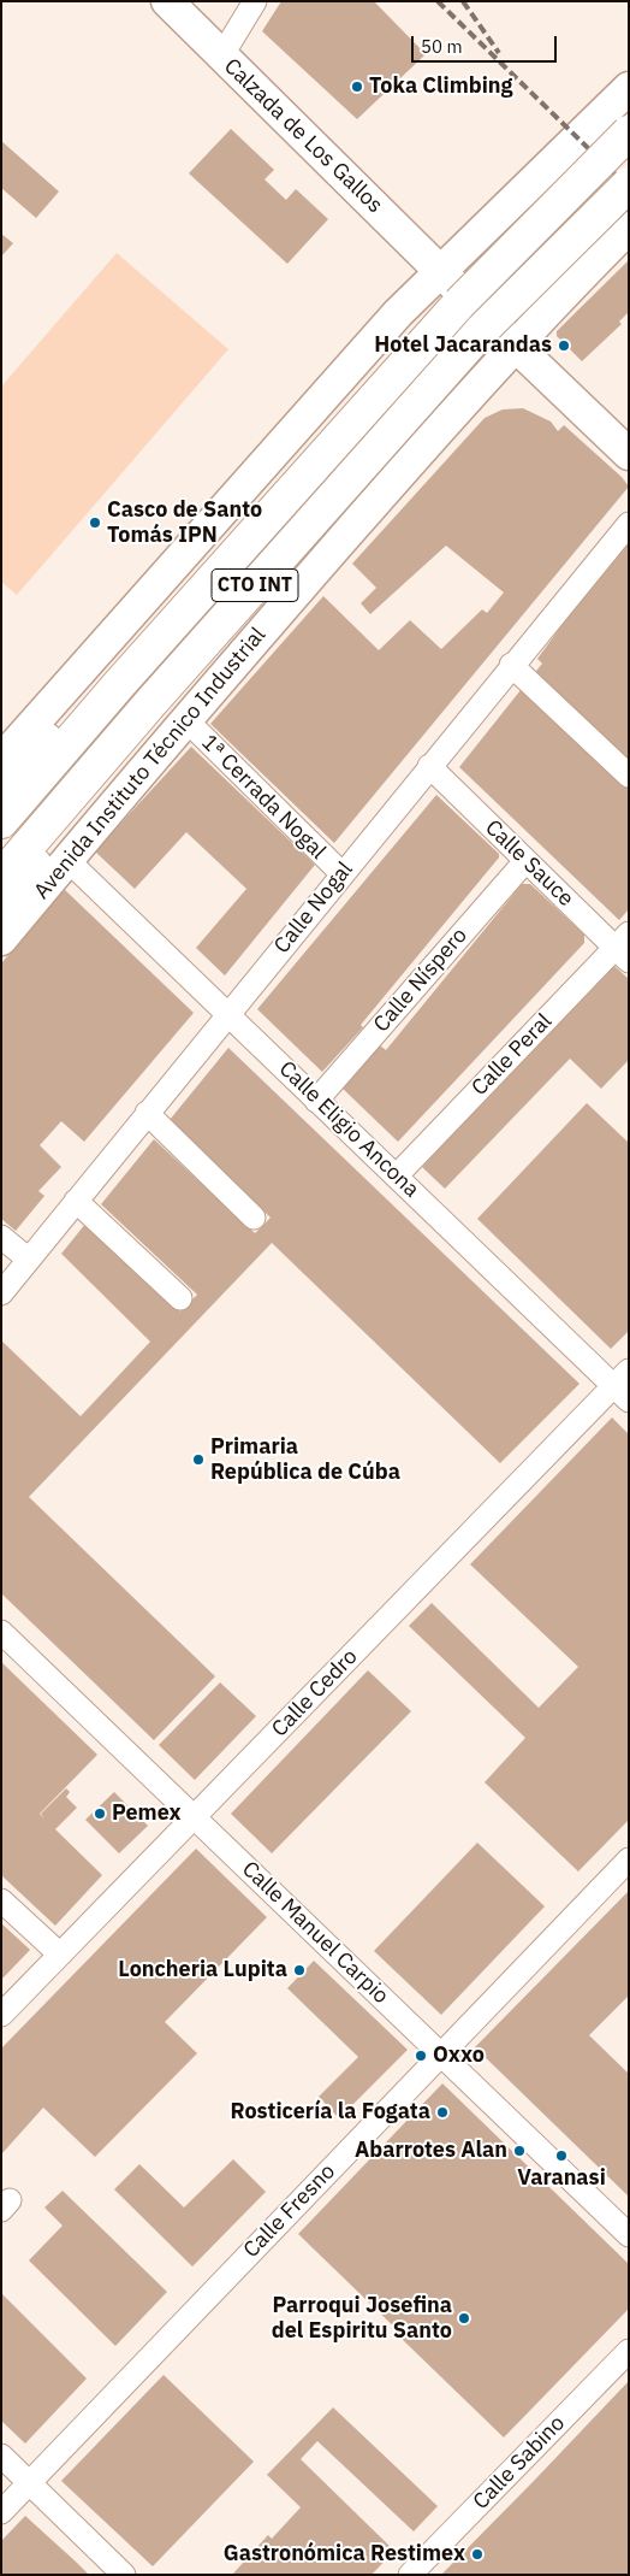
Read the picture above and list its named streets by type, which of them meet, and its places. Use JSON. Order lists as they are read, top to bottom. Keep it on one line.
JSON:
{"streets":{"highway":["CTO INT"],"main road":["Calzada de Los Gallos","Avenida Instituto Técnico Industrial"],"street":["1ª Cerrada Nogal","Calle Sauce","Calle Nogal","Calle Níspero","Calle Peral","Calle Eligio Ancona","Calle Cedro","Calle Manuel Carpio","Calle Fresno","Calle Sabino"]},"crossings":[["Calzada de Los Gallos","CTO INT"],["Calzada de Los Gallos","Avenida Instituto Técnico Industrial"],["CTO INT","Avenida Instituto Técnico Industrial"],["Avenida Instituto Técnico Industrial","1ª Cerrada Nogal"],["Avenida Instituto Técnico Industrial","Calle Eligio Ancona"],["1ª Cerrada Nogal","Calle Nogal"],["Calle Sauce","Calle Nogal"],["Calle Sauce","Calle Níspero"],["Calle Sauce","Calle Peral"],["Calle Nogal","Calle Eligio Ancona"],["Calle Níspero","Calle Eligio Ancona"],["Calle Peral","Calle Eligio Ancona"],["Calle Eligio Ancona","Calle Cedro"],["Calle Cedro","Calle Manuel Carpio"],["Calle Manuel Carpio","Calle Fresno"]],"places":["Toka Climbing","Hotel Jacarandas","Casco de Santo Tomás IPN","Primaria República de Cúba","Pemex","Loncheria Lupita","Oxxo","Rosticería la Fogata","Abarrotes Alan","Varanasi","Parroqui Josefina del Espiritu Santo","Gastronómica Restimex"],"scale_bar":"50 m"}
